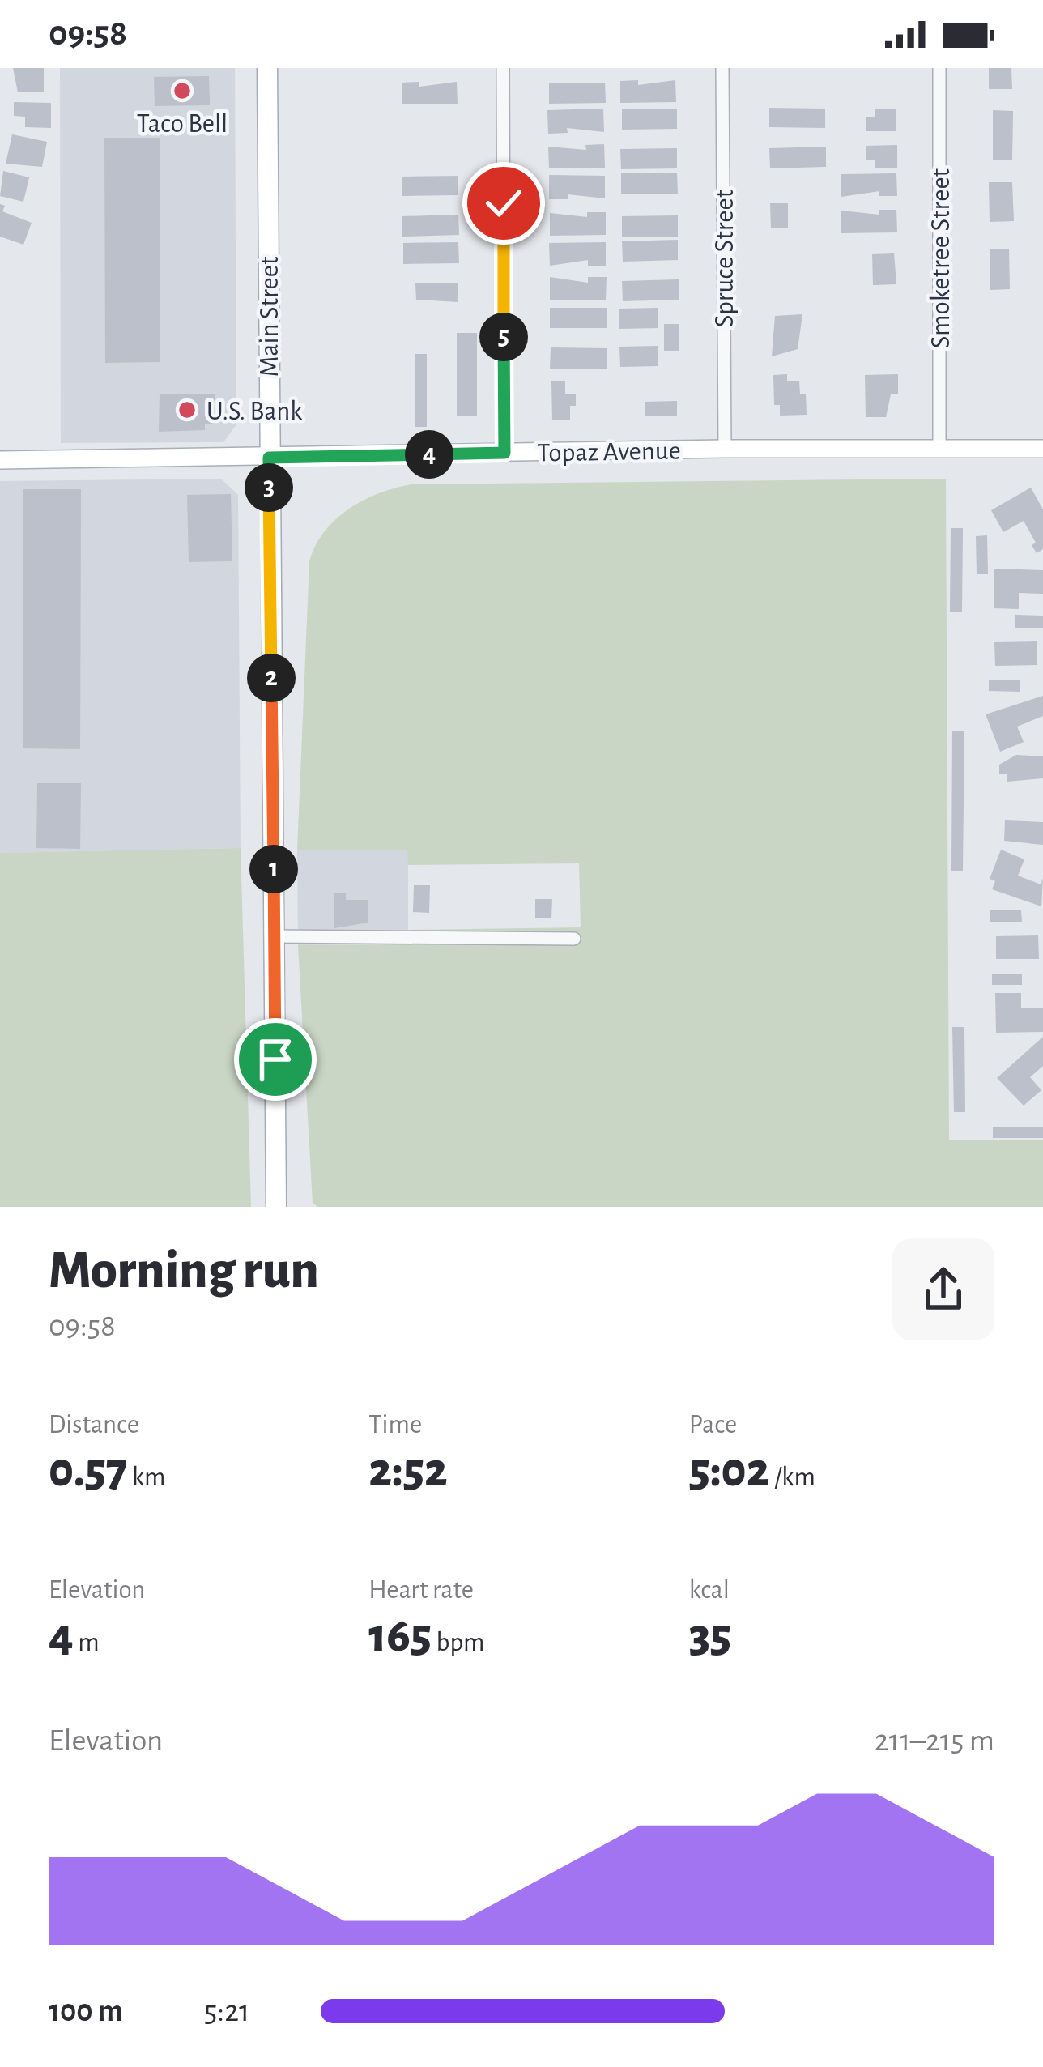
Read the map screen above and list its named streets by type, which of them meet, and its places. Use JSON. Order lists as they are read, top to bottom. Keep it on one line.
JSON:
{"streets":{"main road":["Main Street"],"street":["Spruce Street","Smoketree Street","Topaz Avenue"]},"crossings":[["Spruce Street","Topaz Avenue"],["Smoketree Street","Topaz Avenue"],["Main Street","Topaz Avenue"]],"places":["Taco Bell","U.S. Bank"],"page":{"status":"09:58","pins":["5","4","3","2","1"],"heading":["Morning run","09:58"],"stats":[["Distance","0.57 km"],["Time","2:52"],["Pace","5:02 /km"],["Elevation","4 m"],["Heart rate","165 bpm"],["kcal","35"]],"chart":["Elevation","211–215 m"],"list":[{"name":"100 m","note":"5:21"}]}}
